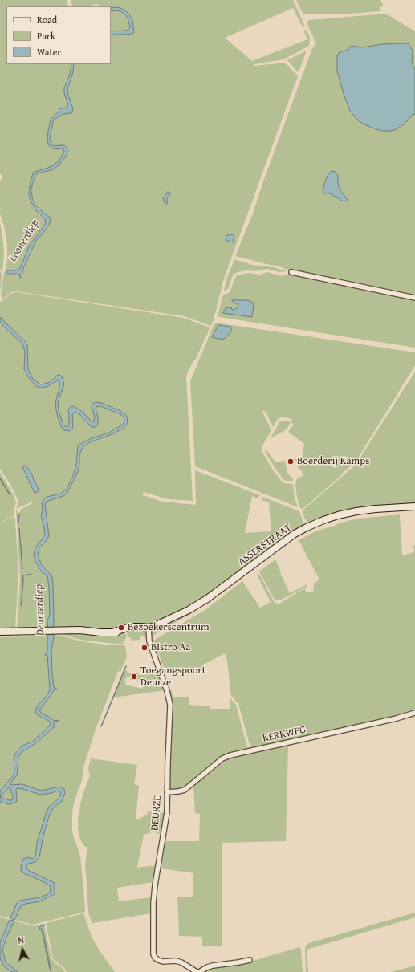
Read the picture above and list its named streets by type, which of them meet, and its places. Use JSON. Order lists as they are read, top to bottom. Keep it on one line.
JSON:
{"streets":{"main road":["ASSERSTRAAT"],"street":["KERKWEG","DEURZE"]},"crossings":[["ASSERSTRAAT","DEURZE"],["KERKWEG","DEURZE"]],"water":["Loonerdiep","Deurzerdiep"],"places":["Boerderij Kamps","Bezoekerscentrum","Bistro Aa","Toegangspoort Deurze"],"legend":["Road","Park","Water"],"north":"top"}
